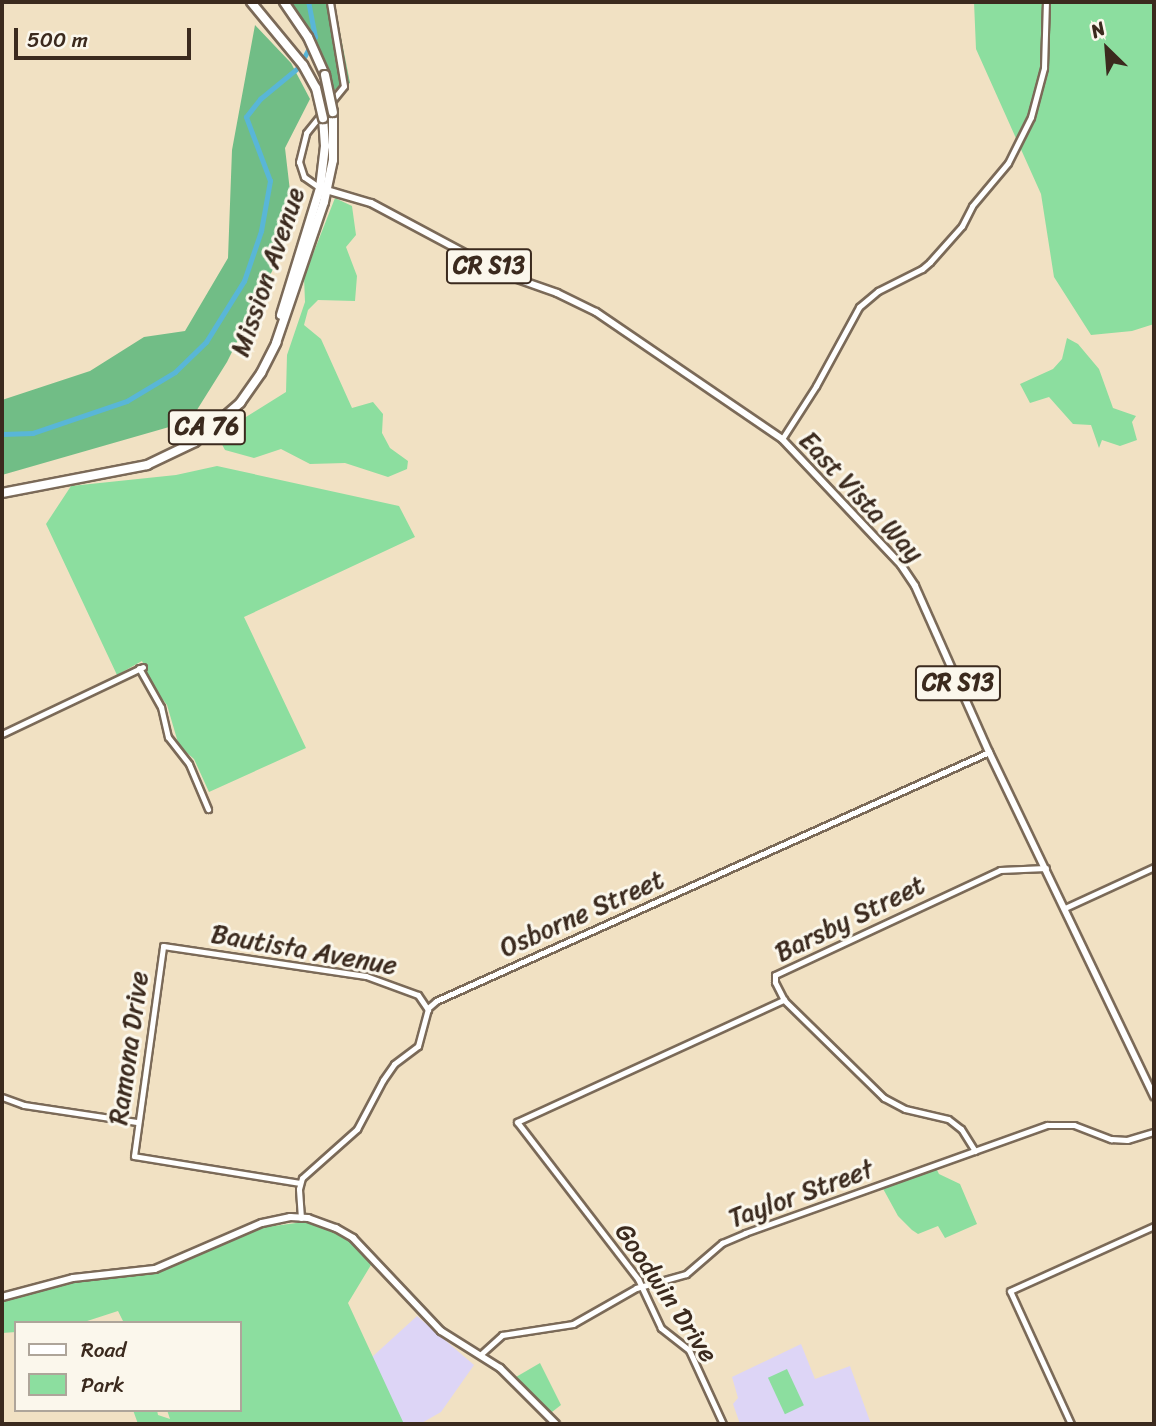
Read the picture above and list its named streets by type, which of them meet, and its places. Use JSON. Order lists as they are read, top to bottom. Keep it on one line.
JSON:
{"streets":{"highway":["Mission Avenue","CA 76"],"main road":["CR S13","East Vista Way"],"street":["Osborne Street","Barsby Street","Bautista Avenue","Ramona Drive","Taylor Street","Goodwin Drive"]},"crossings":[["Mission Avenue","East Vista Way"],["East Vista Way","Osborne Street"],["East Vista Way","Barsby Street"],["Osborne Street","Bautista Avenue"],["Barsby Street","Goodwin Drive"],["Bautista Avenue","Ramona Drive"],["Taylor Street","Goodwin Drive"]],"legend":["Road","Park"],"scale_bar":"500 m","north":"top left"}
